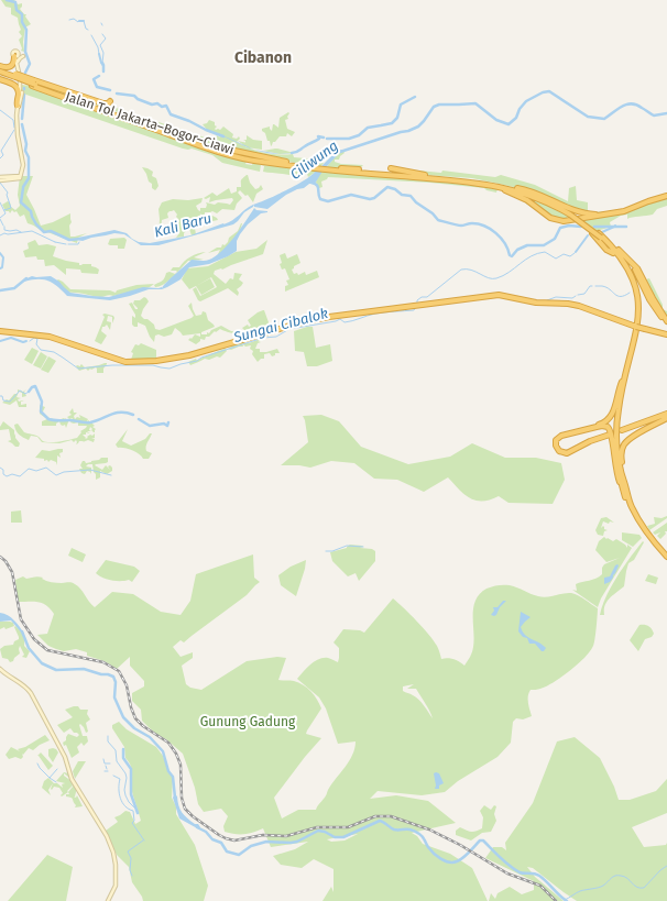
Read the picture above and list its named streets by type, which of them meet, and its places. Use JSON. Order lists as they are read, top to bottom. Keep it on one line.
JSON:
{"streets":{"highway":["Jalan Tol Jakarta–Bogor–Ciawi"]},"districts":["Cibanon"],"water":["Ciliwung","Kali Baru","Sungai Cibalok"],"parks":["Gunung Gadung"]}
